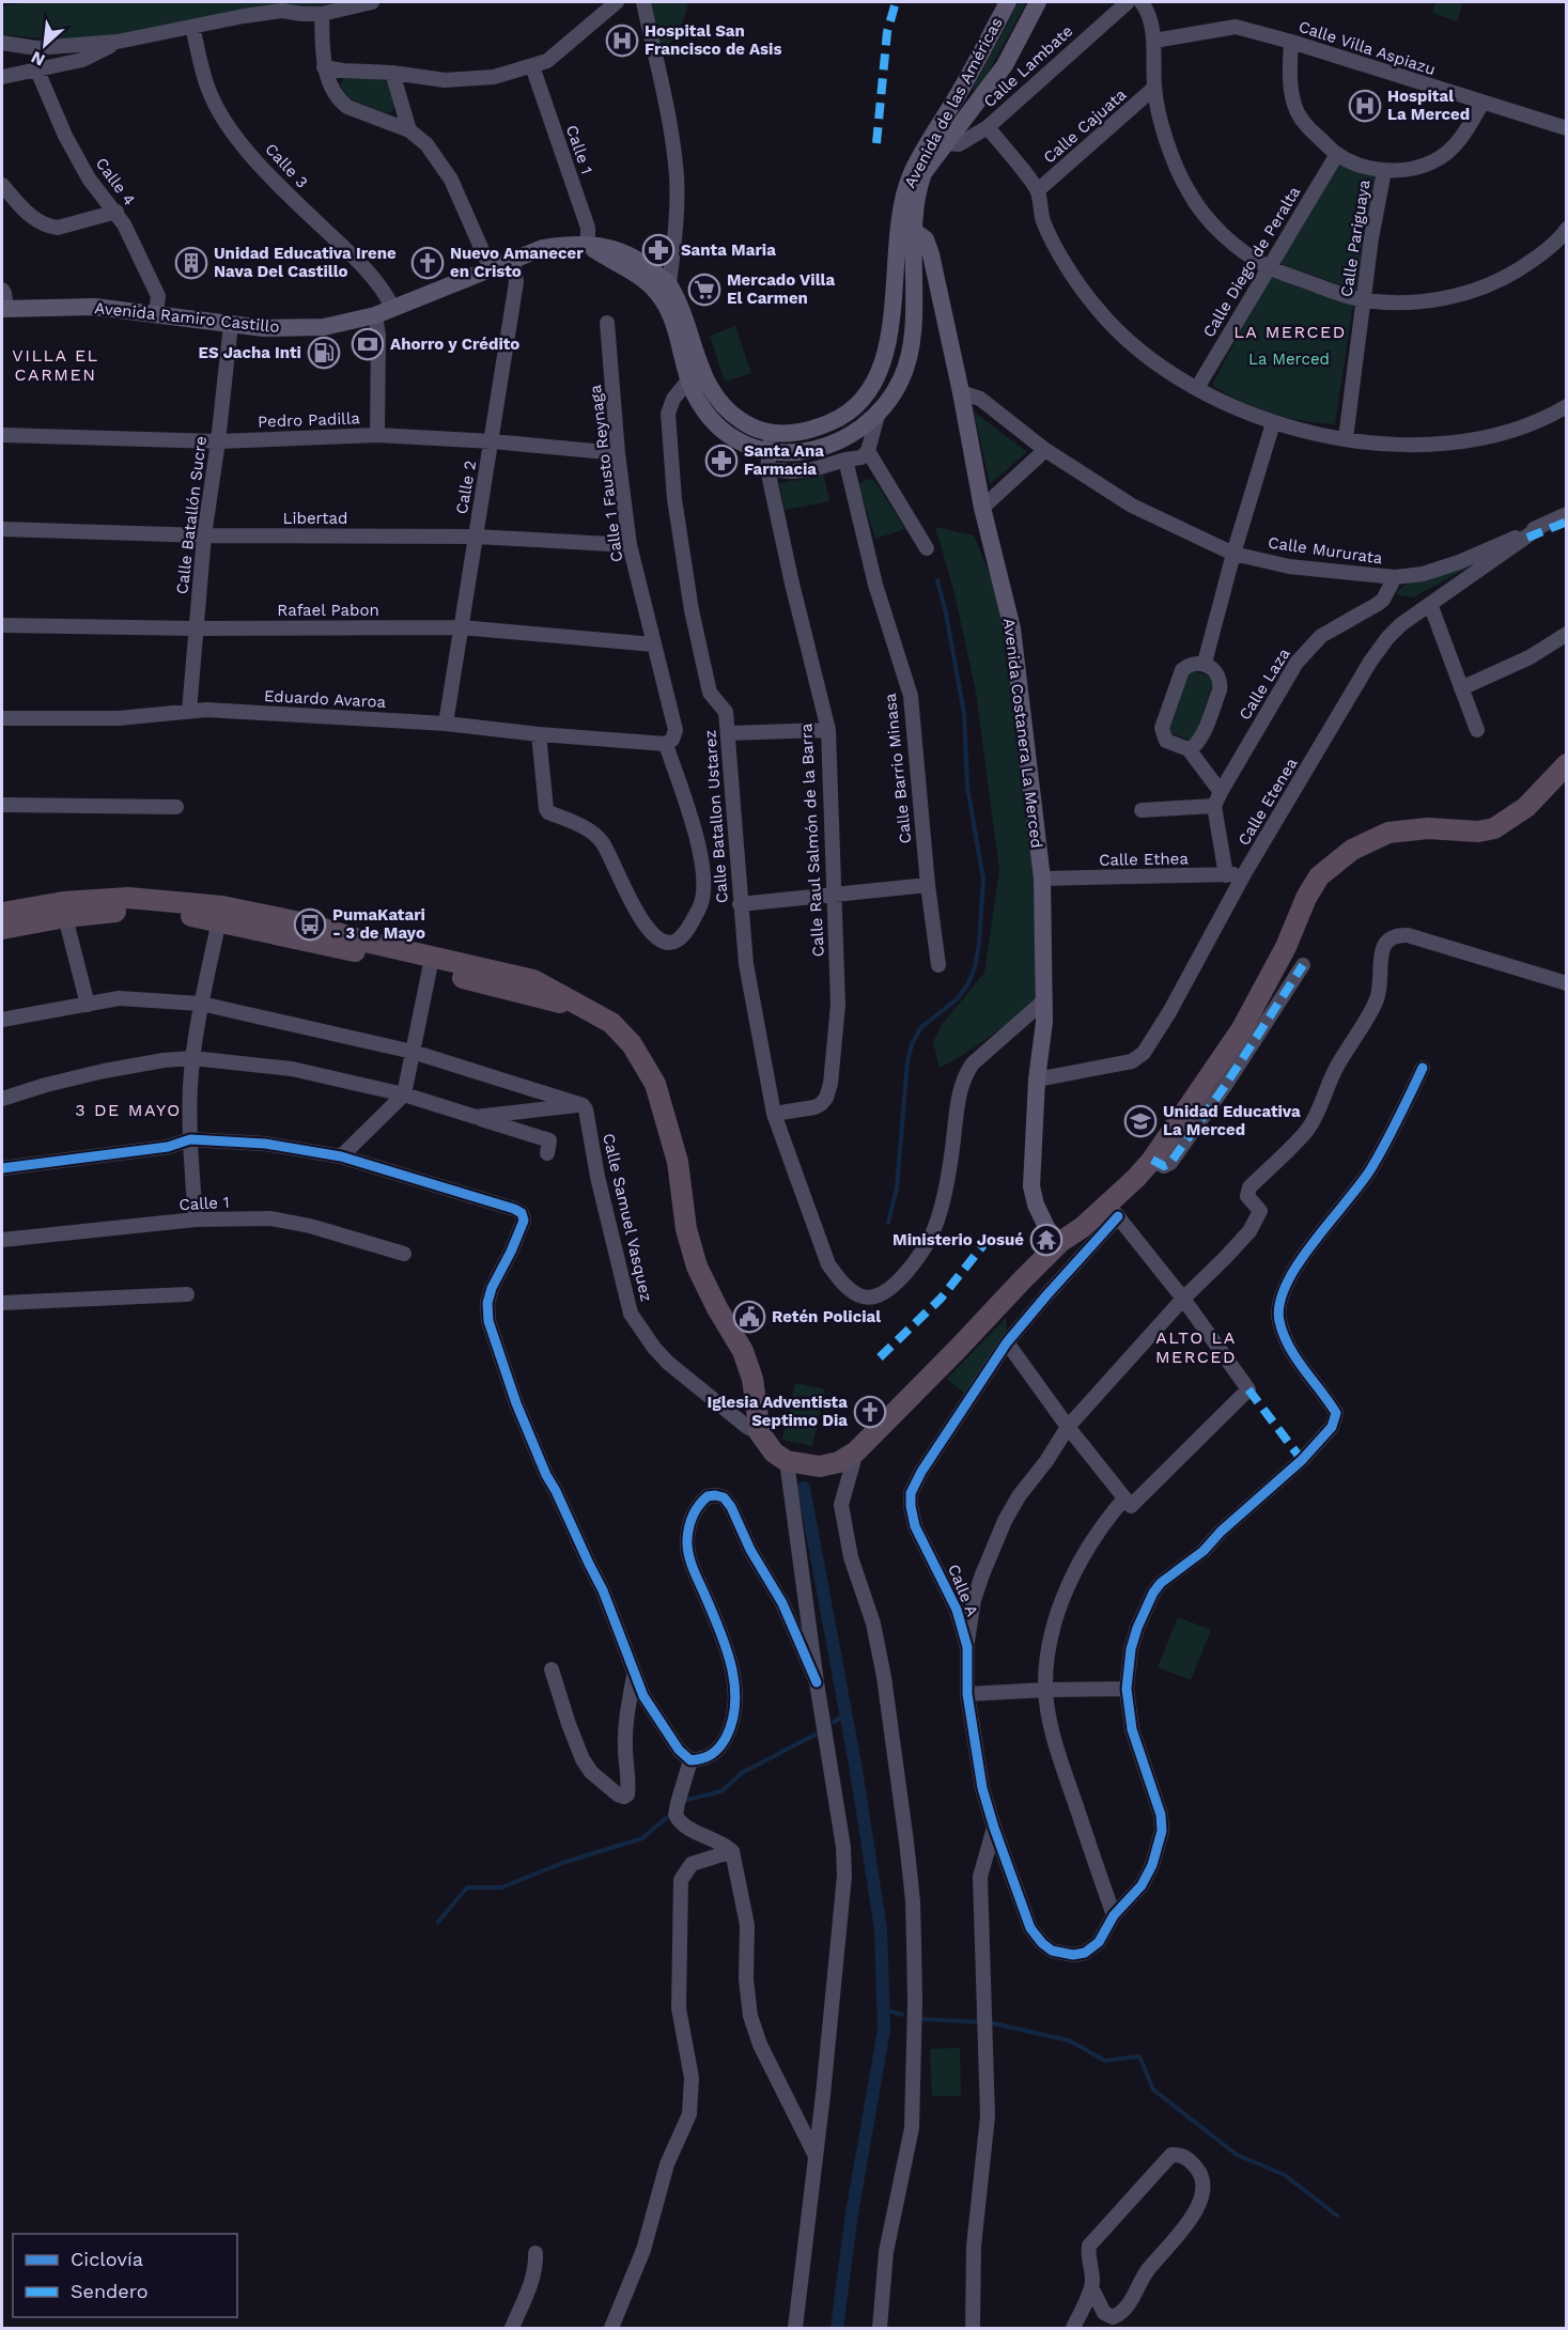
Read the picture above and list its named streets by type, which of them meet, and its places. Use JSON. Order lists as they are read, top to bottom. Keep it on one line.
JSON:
{"streets":{"main road":["Avenida de las Américas","Avenida Ramiro Castillo","Avenida Costanera La Merced"],"street":["Calle Villa Aspiazu","Calle Lambate","Calle Cajuata","Calle 1","Calle 3","Calle 4","Calle Pariguaya","Calle Diego de Peralta","Pedro Padilla","Calle 1 Fausto Reynaga","Calle 2","Calle Batallón Sucre","Libertad","Calle Mururata","Rafael Pabon","Calle Laza","Eduardo Avaroa","Calle Barrio Minasa","Calle Etenea","Calle Batallon Ustarez","Calle Raul Salmón de la Barra","Calle Ethea","Calle Samuel Vasquez","Calle A"]},"crossings":[["Calle Villa Aspiazu","Calle Pariguaya"],["Calle Lambate","Avenida de las Américas"],["Avenida de las Américas","Avenida Costanera La Merced"],["Calle 1","Avenida Ramiro Castillo"],["Calle 3","Avenida Ramiro Castillo"],["Calle 4","Avenida Ramiro Castillo"],["Avenida Ramiro Castillo","Calle 2"],["Avenida Ramiro Castillo","Calle Batallón Sucre"],["Pedro Padilla","Calle 1 Fausto Reynaga"],["Pedro Padilla","Calle 2"],["Pedro Padilla","Calle Batallón Sucre"],["Calle 1 Fausto Reynaga","Libertad"],["Calle 1 Fausto Reynaga","Rafael Pabon"],["Calle 1 Fausto Reynaga","Eduardo Avaroa"],["Calle 2","Libertad"],["Calle 2","Rafael Pabon"],["Calle 2","Eduardo Avaroa"],["Calle Batallón Sucre","Libertad"],["Calle Batallón Sucre","Rafael Pabon"],["Calle Batallón Sucre","Eduardo Avaroa"],["Calle Mururata","Calle Laza"],["Calle Mururata","Avenida Costanera La Merced"],["Calle Mururata","Calle Etenea"],["Avenida Costanera La Merced","Calle Etenea"],["Avenida Costanera La Merced","Calle Batallon Ustarez"],["Avenida Costanera La Merced","Calle Ethea"],["Calle Etenea","Calle Ethea"],["Calle Batallon Ustarez","Calle Raul Salmón de la Barra"]],"districts":["LA MERCED","VILLA EL CARMEN","3 DE MAYO","ALTO LA MERCED"],"parks":["La Merced"],"places":{"hospital":["Hospital San Francisco de Asis","Hospital La Merced"],"pharmacy":["Santa Maria","Santa Ana Farmacia"],"building":["Unidad Educativa Irene Nava Del Castillo"],"church":["Nuevo Amanecer en Cristo","Iglesia Adventista Septimo Dia"],"supermarket":["Mercado Villa El Carmen"],"bank":["Ahorro y Crédito"],"fuel station":["ES Jacha Inti"],"bus stop":["PumaKatari - 3 de Mayo"],"school or university":["Unidad Educativa La Merced"],"temple":["Ministerio Josué"],"public building":["Retén Policial"]},"legend":["Ciclovía","Sendero"],"north":"bottom left"}
